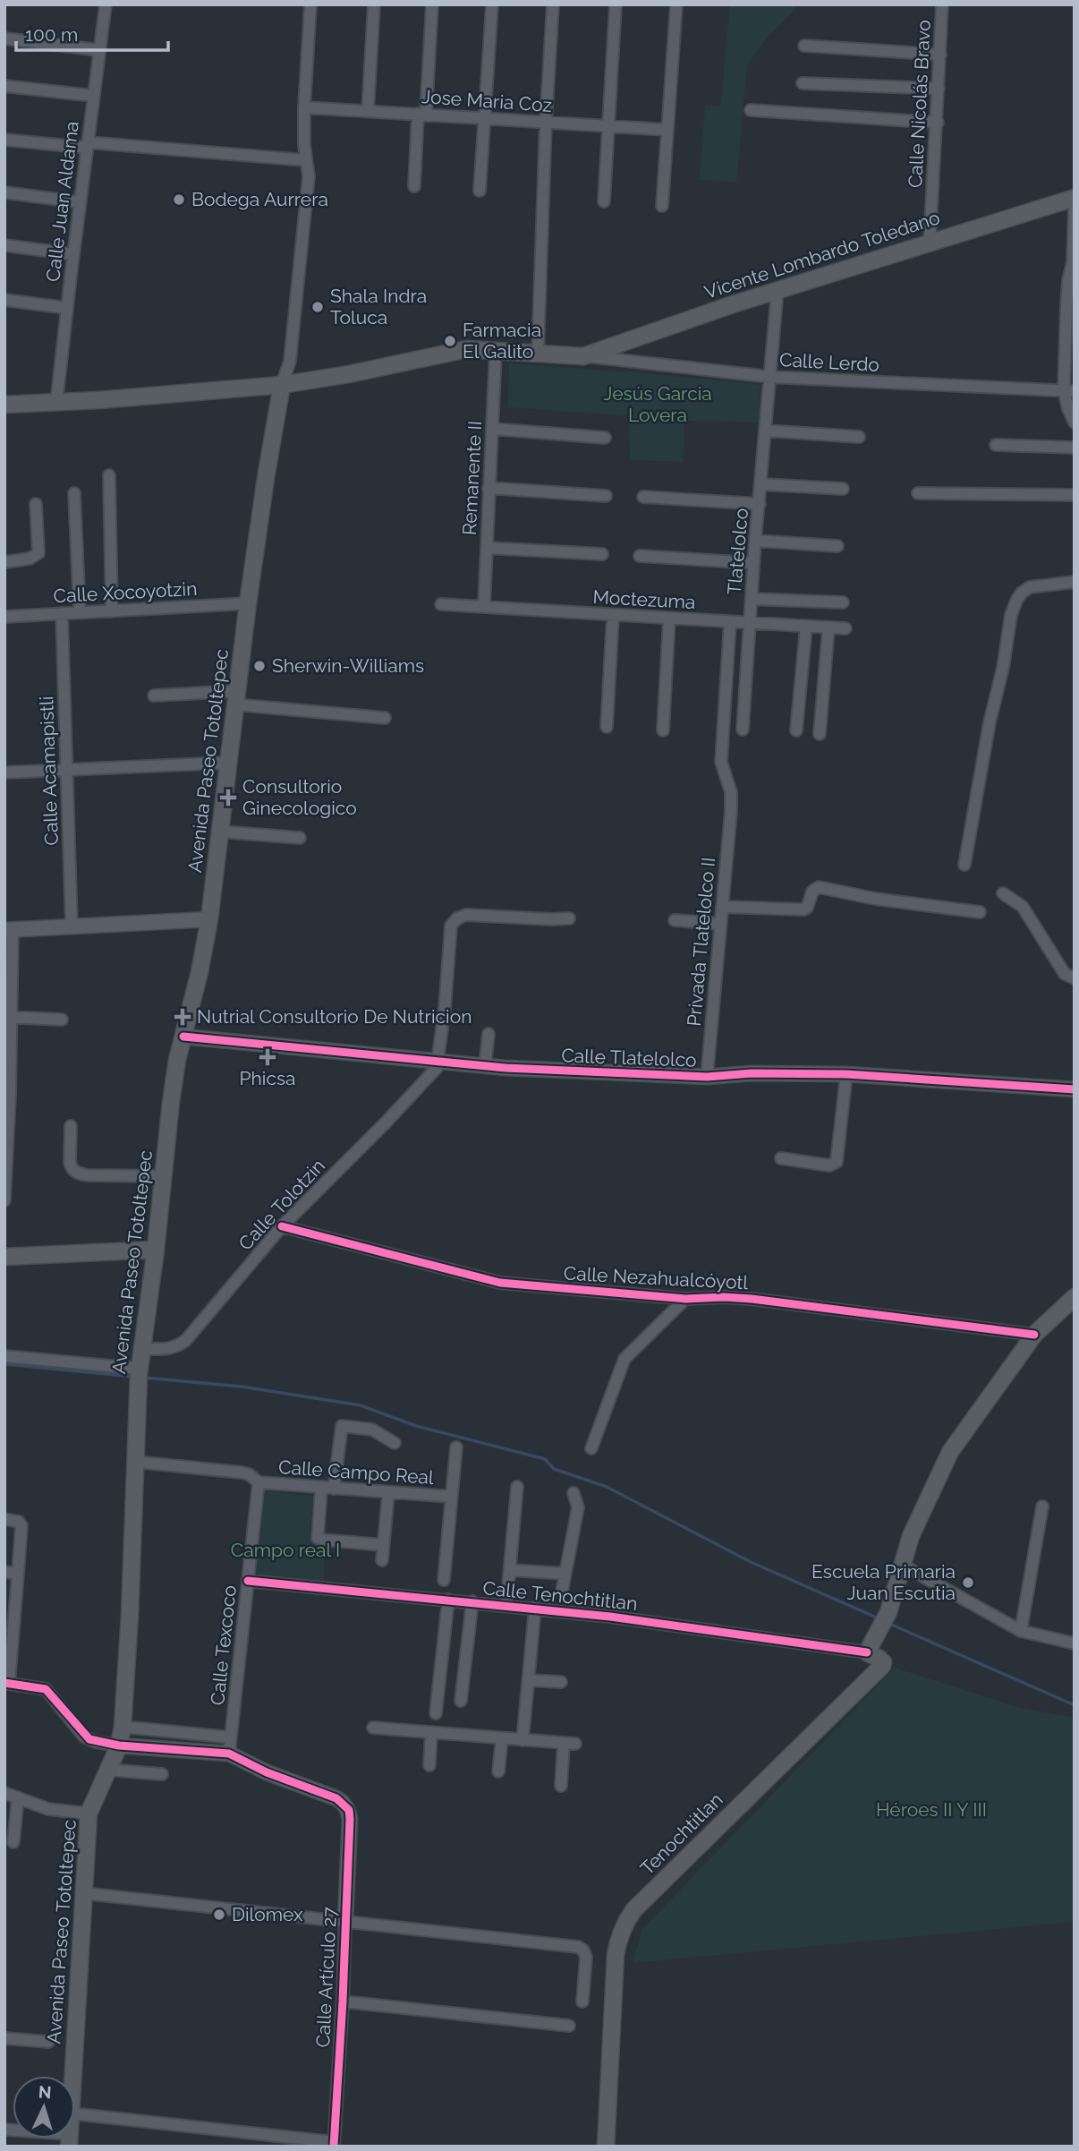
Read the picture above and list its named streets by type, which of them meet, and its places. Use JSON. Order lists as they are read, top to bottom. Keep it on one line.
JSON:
{"streets":{"main road":["Vicente Lombardo Toledano","Avenida Paseo Totoltepec","Tenochtitlan"],"street":["Jose Maria Coz","Calle Nicolás Bravo","Calle Juan Aldama","Calle Lerdo","Remanente II","Tlatelolco","Calle Xocoyotzin","Moctezuma","Calle Acamapistli","Privada Tlatelolco II","Calle Tlatelolco","Calle Tolotzin","Calle Nezahualcóyotl","Calle Campo Real","Calle Tenochtitlan","Calle Texcoco","Calle Artículo 27"]},"crossings":[["Calle Nicolás Bravo","Vicente Lombardo Toledano"],["Vicente Lombardo Toledano","Calle Lerdo"],["Vicente Lombardo Toledano","Tlatelolco"],["Calle Lerdo","Tlatelolco"],["Remanente II","Moctezuma"],["Tlatelolco","Moctezuma"],["Calle Xocoyotzin","Avenida Paseo Totoltepec"],["Calle Xocoyotzin","Calle Acamapistli"],["Moctezuma","Privada Tlatelolco II"],["Avenida Paseo Totoltepec","Calle Tlatelolco"],["Avenida Paseo Totoltepec","Calle Tolotzin"],["Avenida Paseo Totoltepec","Calle Campo Real"],["Avenida Paseo Totoltepec","Calle Artículo 27"],["Privada Tlatelolco II","Calle Tlatelolco"],["Calle Tlatelolco","Calle Tolotzin"],["Calle Tolotzin","Calle Nezahualcóyotl"],["Calle Nezahualcóyotl","Tenochtitlan"],["Calle Campo Real","Calle Texcoco"],["Calle Tenochtitlan","Calle Texcoco"],["Calle Tenochtitlan","Tenochtitlan"],["Calle Texcoco","Calle Artículo 27"]],"parks":["Jesús Garcia Lovera","Campo real I","Héroes II Y III"],"places":{"other":["Bodega Aurrera","Shala Indra Toluca","Farmacia El Galito","Sherwin-Williams","Escuela Primaria Juan Escutia","Dilomex"],"health":["Consultorio Ginecologico","Nutrial Consultorio De Nutricion","Phicsa"]},"scale_bar":"100 m","north":"top"}
